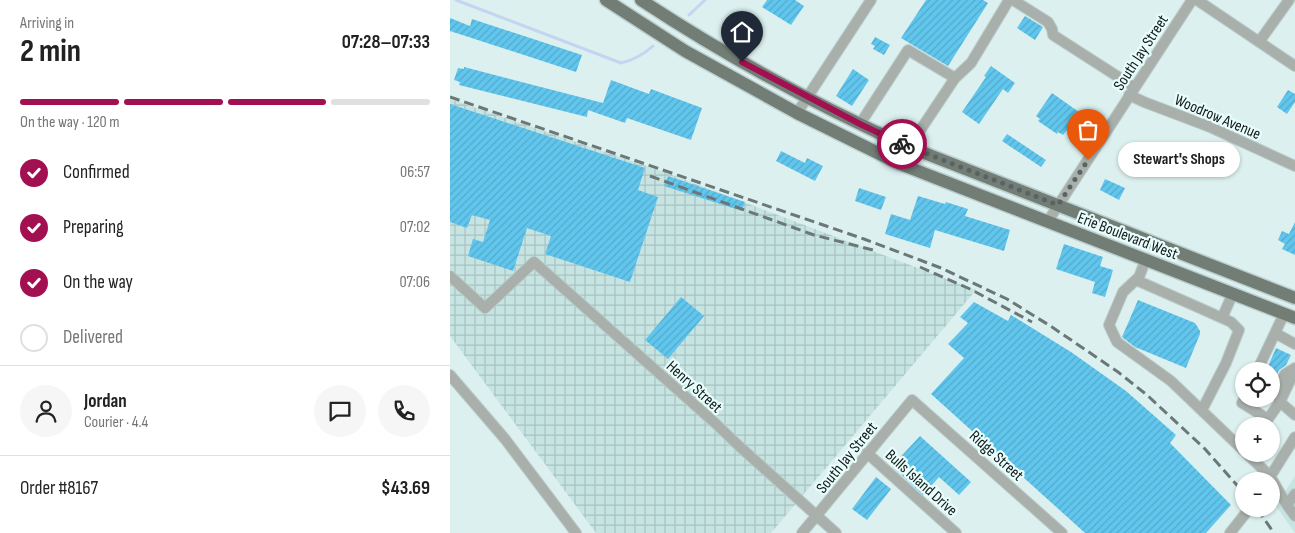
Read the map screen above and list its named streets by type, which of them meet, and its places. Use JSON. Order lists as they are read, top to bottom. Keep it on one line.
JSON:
{"streets":{"main road":["Erie Boulevard West"],"street":["South Jay Street","Woodrow Avenue","Henry Street","Ridge Street","Bulls Island Drive"]},"crossings":[["South Jay Street","Woodrow Avenue"],["South Jay Street","Erie Boulevard West"],["South Jay Street","Henry Street"],["South Jay Street","Ridge Street"],["South Jay Street","Bulls Island Drive"]],"places":["Stewart's Shops"],"page":{"heading":["2 min","Arriving in","07:28–07:33"],"panel":["Jordan","Courier · 4.4","Order #8167","$43.69"],"bar":"On the way · 120 m","bubble":"Stewart's Shops","list":[["Confirmed","06:57"],["Preparing","07:02"],["On the way","07:06"],"Delivered"],"map_buttons":["+","−"]}}
